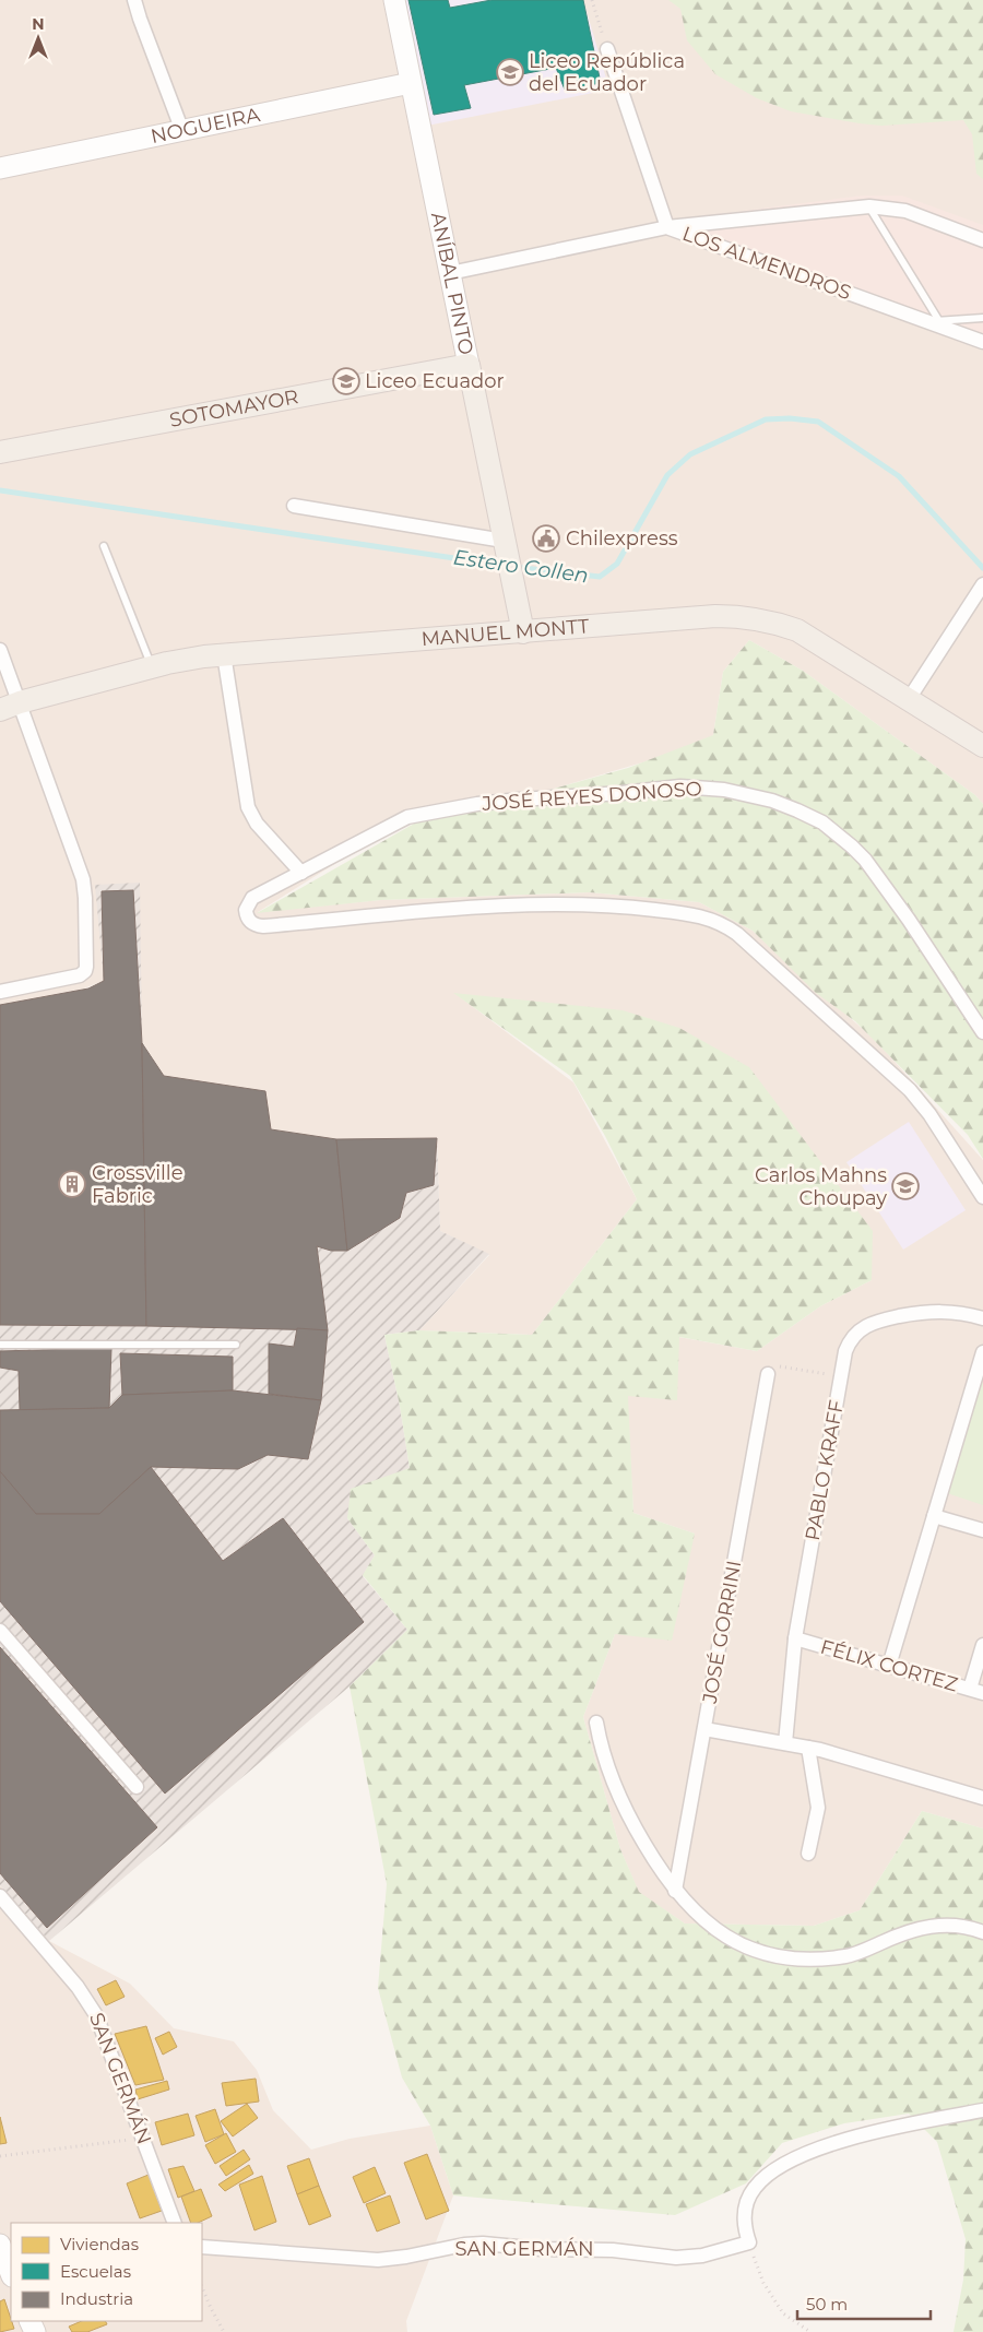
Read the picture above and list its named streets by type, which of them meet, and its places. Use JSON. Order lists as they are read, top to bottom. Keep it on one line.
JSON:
{"streets":{"main road":["ANÍBAL PINTO","SOTOMAYOR","MANUEL MONTT"],"street":["NOGUEIRA","LOS ALMENDROS","JOSÉ REYES DONOSO","PABLO KRAFF","JOSÉ GORRINI","FÉLIX CORTEZ","SAN GERMÁN"]},"crossings":[["NOGUEIRA","ANÍBAL PINTO"],["LOS ALMENDROS","ANÍBAL PINTO"],["ANÍBAL PINTO","SOTOMAYOR"],["ANÍBAL PINTO","MANUEL MONTT"],["PABLO KRAFF","FÉLIX CORTEZ"]],"water":["Estero Collen"],"places":{"school or university":["Liceo República del Ecuador","Liceo Ecuador","Carlos Mahns Choupay"],"public building":["Chilexpress"],"building":["Crossville Fabric"]},"legend":["Viviendas","Escuelas","Industria"],"scale_bar":"50 m","north":"top"}
